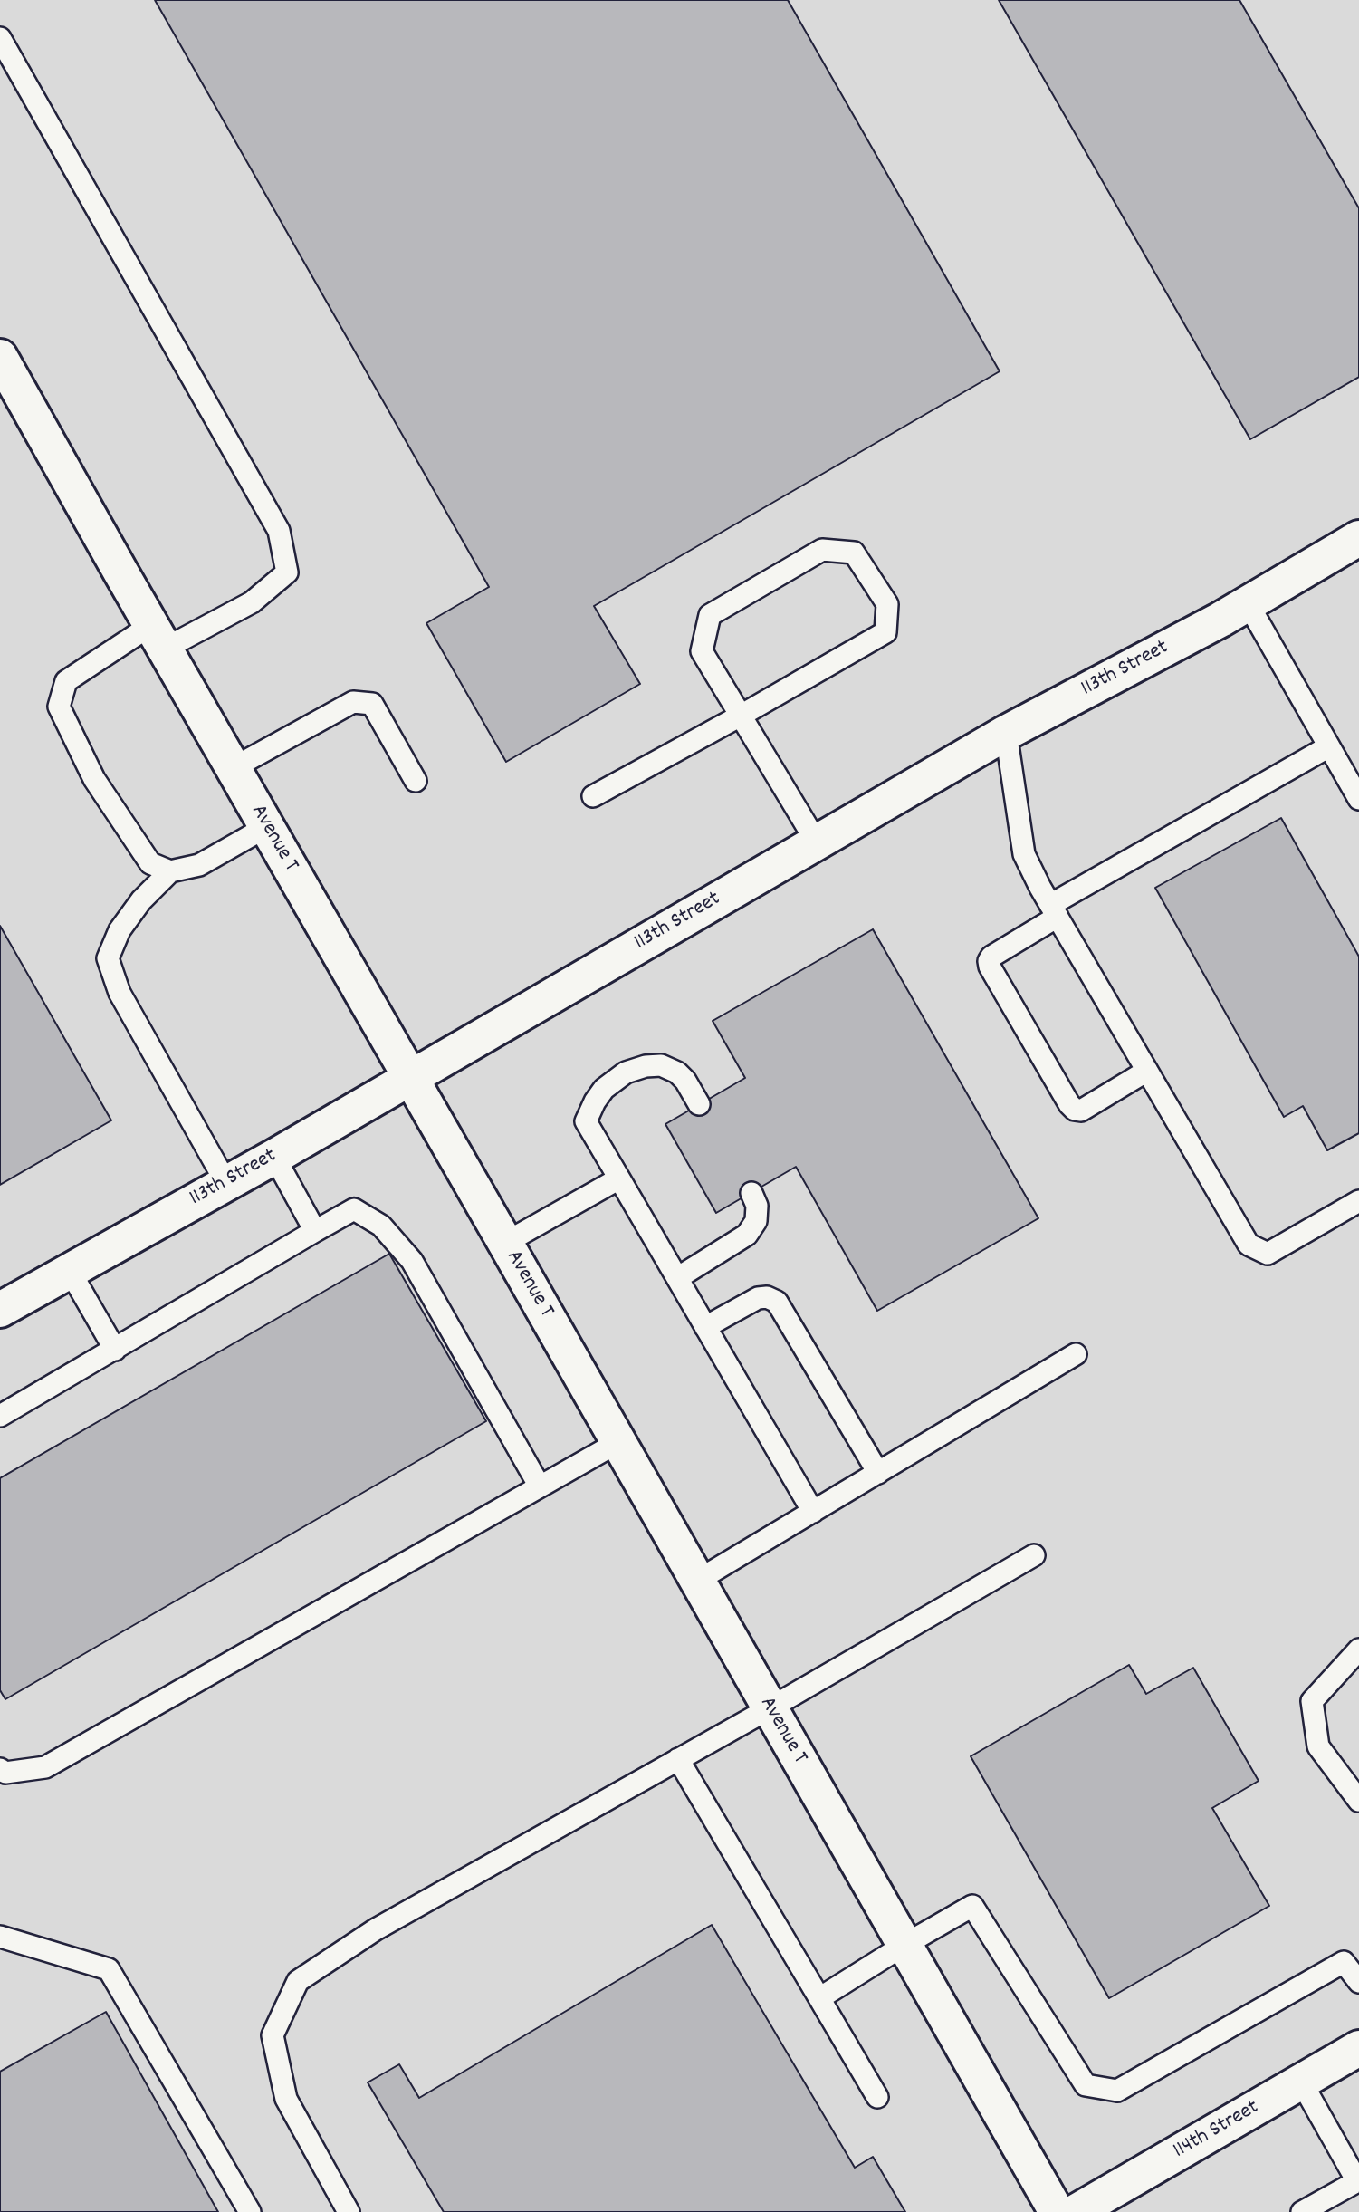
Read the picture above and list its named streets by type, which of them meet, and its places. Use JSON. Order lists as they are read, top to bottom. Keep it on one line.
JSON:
{"streets":{"street":["113th Street","Avenue T","114th Street"]},"crossings":[["113th Street","Avenue T"]]}
